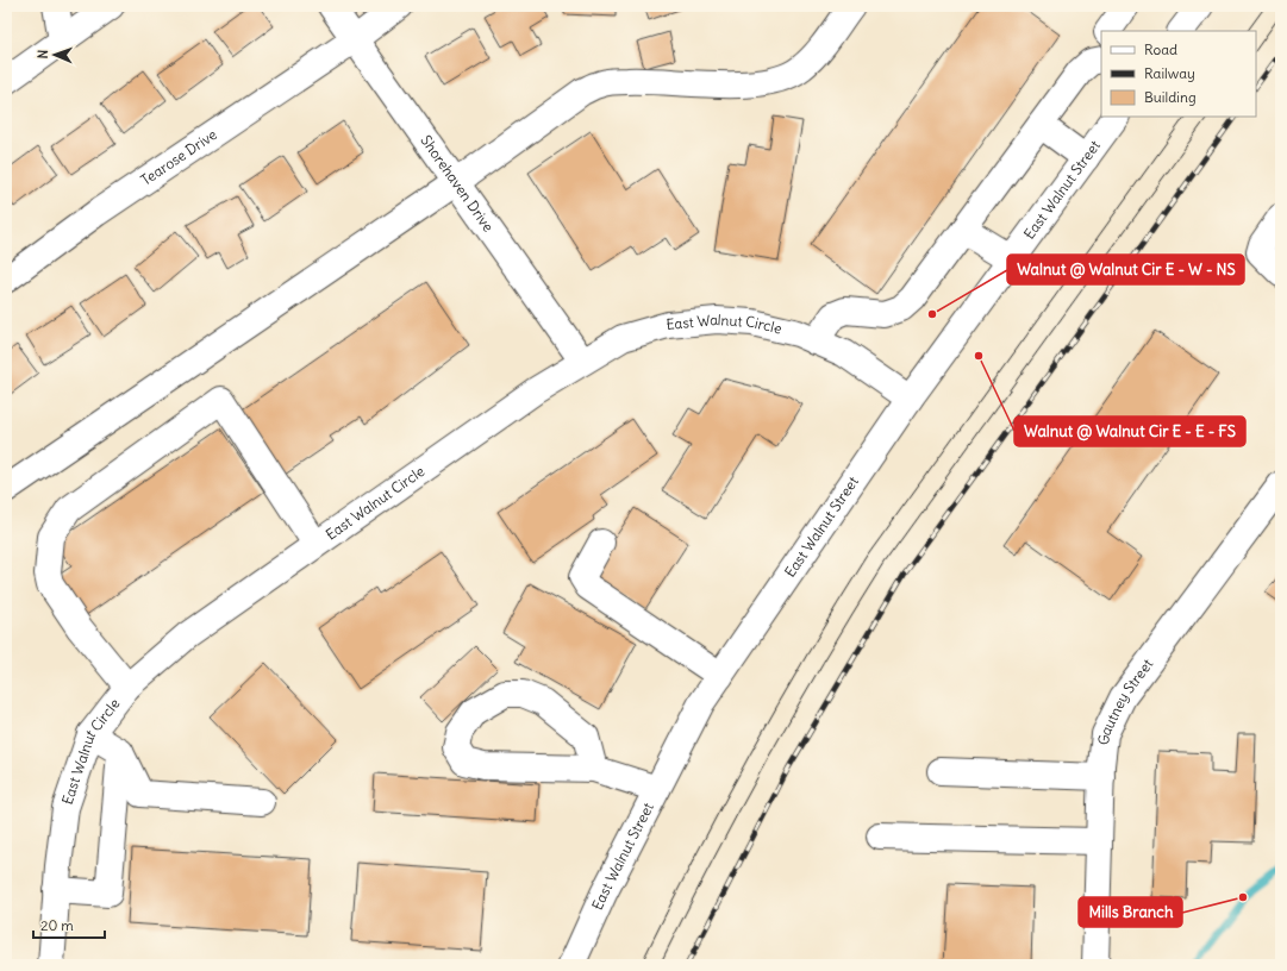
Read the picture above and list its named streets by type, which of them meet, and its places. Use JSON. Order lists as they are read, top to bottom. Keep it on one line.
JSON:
{"streets":{"street":["Tearose Drive","Shorehaven Drive","East Walnut Street","East Walnut Circle","Gautney Street"]},"crossings":[["Tearose Drive","Shorehaven Drive"],["Shorehaven Drive","East Walnut Circle"],["East Walnut Street","East Walnut Circle"]],"places":["Walnut @ Walnut Cir E - W - NS","Walnut @ Walnut Cir E - E - FS","Mills Branch"],"legend":["Road","Railway","Building"],"scale_bar":"20 m","north":"left"}
